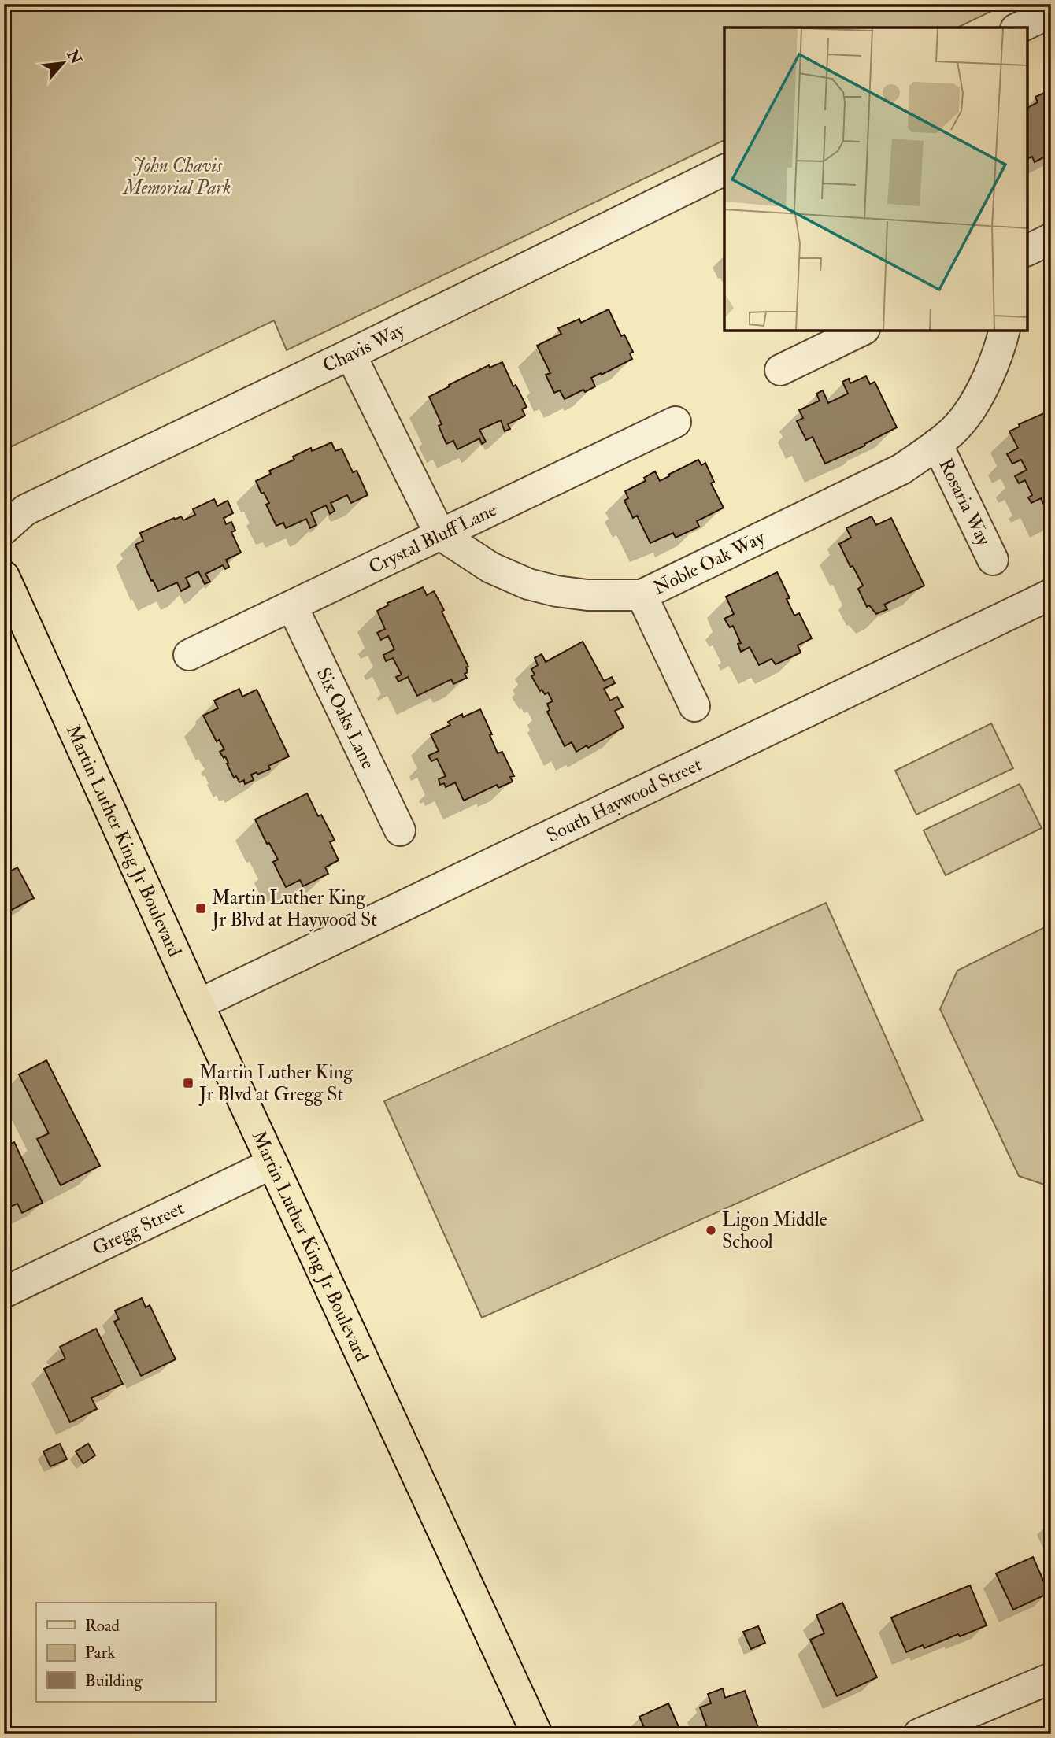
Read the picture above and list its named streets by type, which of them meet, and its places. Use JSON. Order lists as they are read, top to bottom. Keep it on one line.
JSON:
{"streets":{"main road":["Martin Luther King Jr Boulevard"],"street":["Chavis Way","Rosaria Way","Crystal Bluff Lane","Noble Oak Way","Six Oaks Lane","South Haywood Street","Gregg Street"]},"crossings":[["Rosaria Way","Noble Oak Way"],["Crystal Bluff Lane","Noble Oak Way"],["Crystal Bluff Lane","Six Oaks Lane"],["South Haywood Street","Martin Luther King Jr Boulevard"],["Martin Luther King Jr Boulevard","Gregg Street"]],"parks":["John Chavis Memorial Park"],"places":{"transit":["Martin Luther King Jr Blvd at Haywood St","Martin Luther King Jr Blvd at Gregg St"],"other":["Ligon Middle School"]},"legend":["Road","Park","Building"],"north":"top right"}
